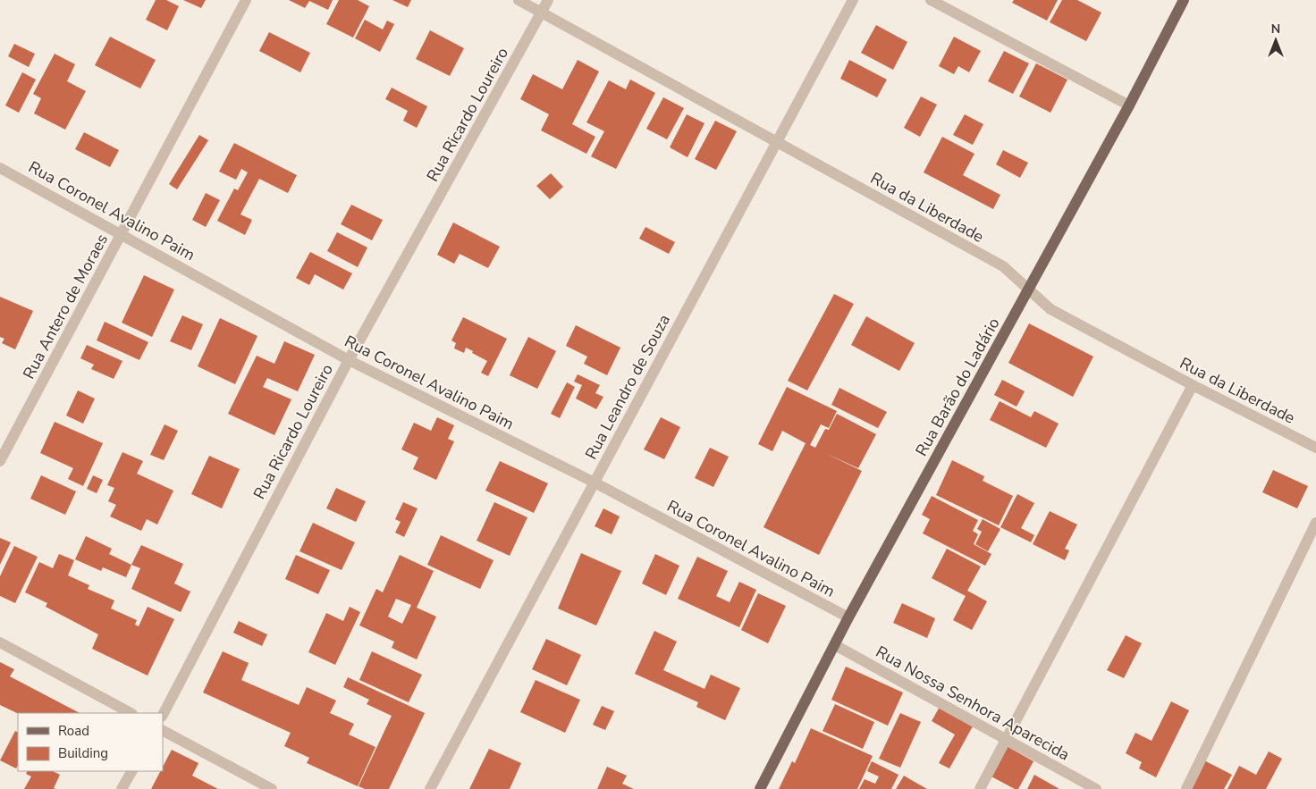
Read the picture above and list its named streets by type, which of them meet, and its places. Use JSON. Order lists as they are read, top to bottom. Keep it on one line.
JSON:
{"streets":{"main road":["Rua Barão do Ladário"],"street":["Rua Ricardo Loureiro","Rua da Liberdade","Rua Coronel Avalino Paim","Rua Antero de Moraes","Rua Leandro de Souza","Rua Nossa Senhora Aparecida"]},"crossings":[["Rua Ricardo Loureiro","Rua da Liberdade"],["Rua Ricardo Loureiro","Rua Coronel Avalino Paim"],["Rua da Liberdade","Rua Leandro de Souza"],["Rua da Liberdade","Rua Barão do Ladário"],["Rua Coronel Avalino Paim","Rua Antero de Moraes"],["Rua Coronel Avalino Paim","Rua Leandro de Souza"],["Rua Coronel Avalino Paim","Rua Barão do Ladário"],["Rua Barão do Ladário","Rua Nossa Senhora Aparecida"]],"legend":["Road","Building"],"north":"top"}
